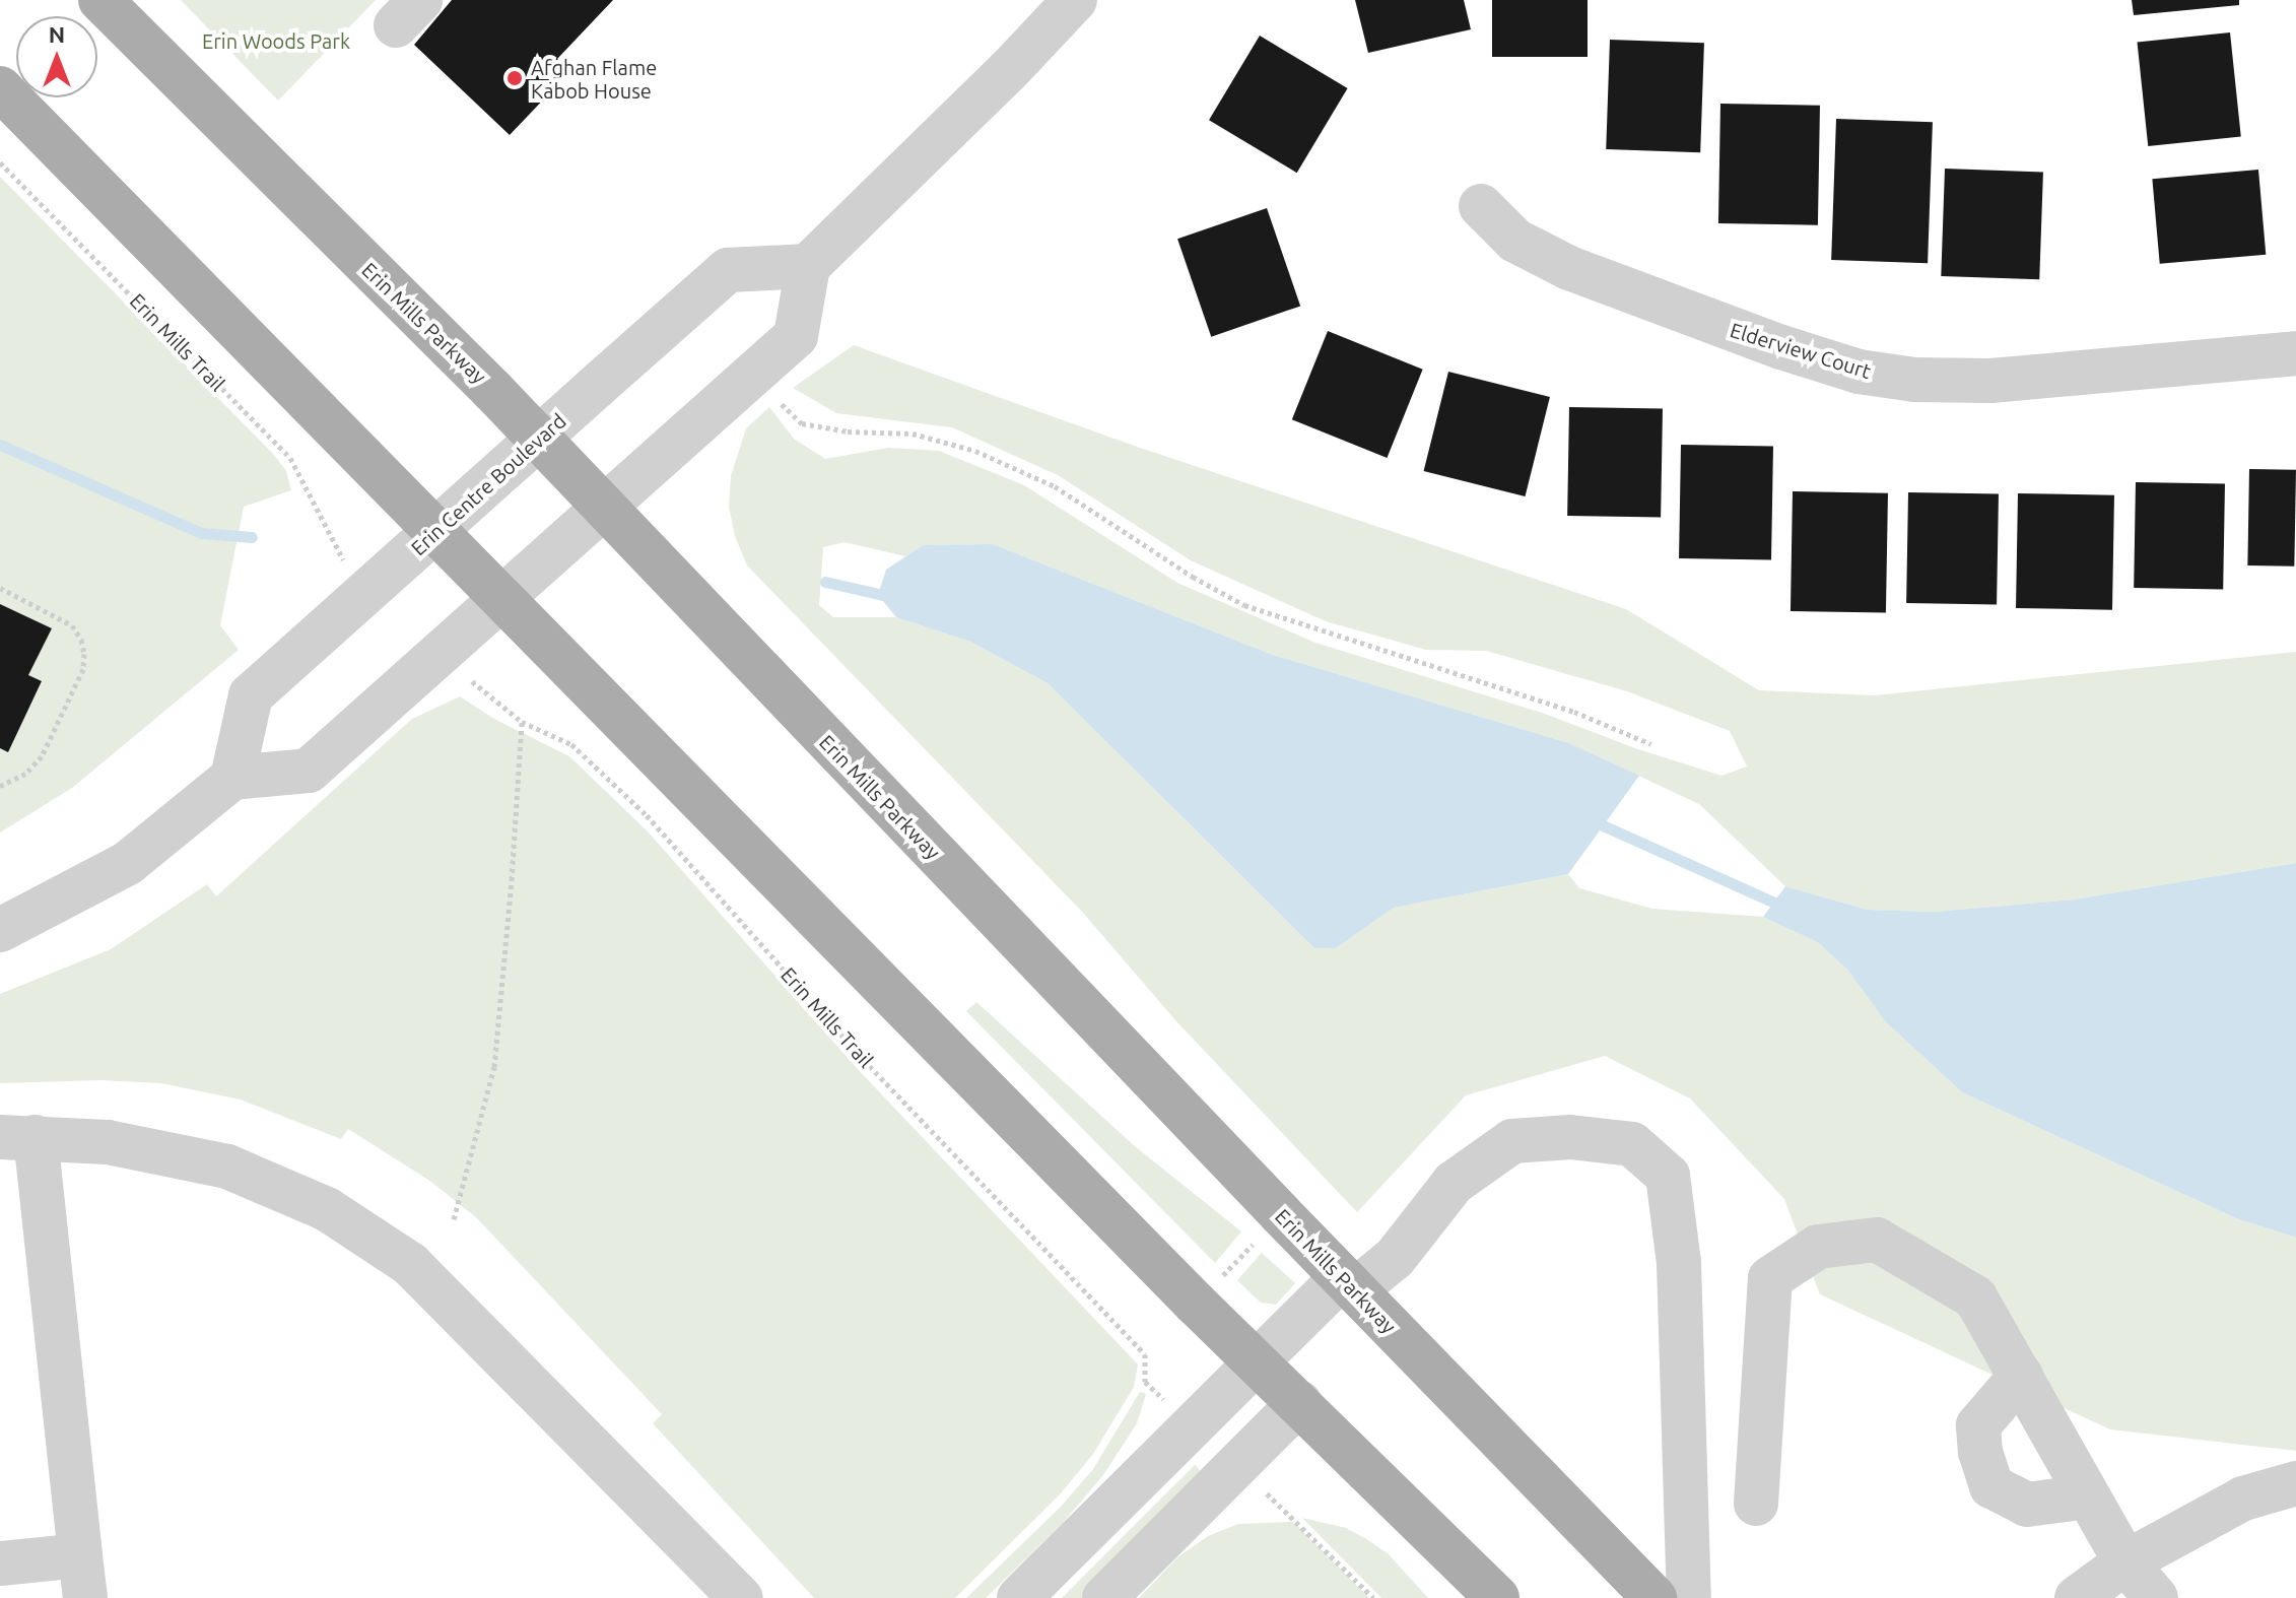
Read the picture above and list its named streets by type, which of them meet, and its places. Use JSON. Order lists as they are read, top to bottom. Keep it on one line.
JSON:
{"streets":{"main road":["Erin Mills Parkway"],"street":["Elderview Court","Erin Centre Boulevard"],"path":["Erin Mills Trail"]},"crossings":[["Erin Mills Parkway","Erin Centre Boulevard"]],"parks":["Erin Woods Park"],"places":["Afghan Flame Kabob House"],"north":"top"}
